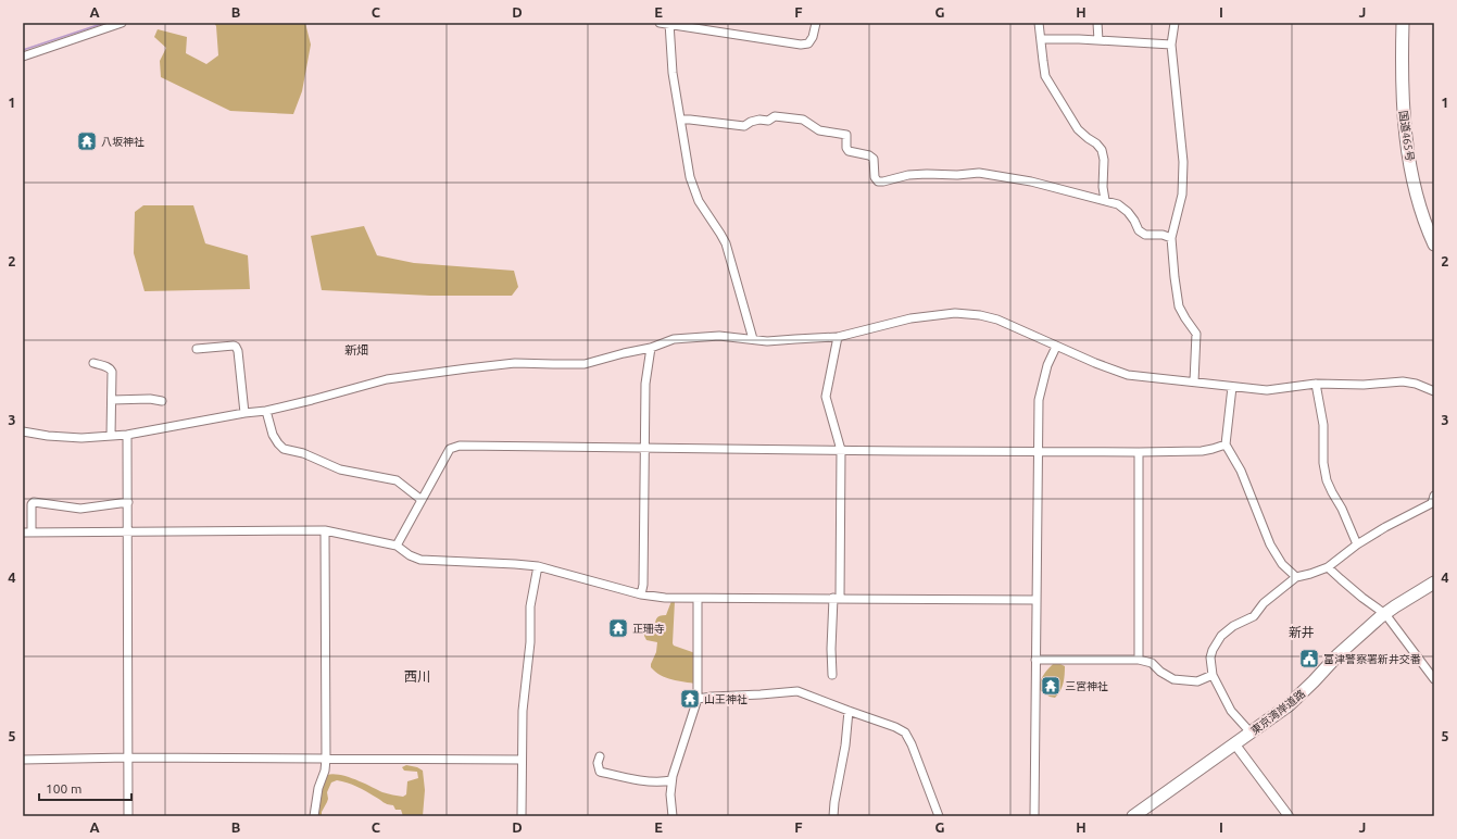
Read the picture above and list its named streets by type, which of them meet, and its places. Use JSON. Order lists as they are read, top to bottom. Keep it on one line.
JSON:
{"streets":{"highway":["国道465号","東京湾岸道路"]},"districts":["新畑","新井","西川"],"places":{"temple":["八坂神社","正珊寺","三宮神社","山王神社"],"public building":["富津警察署新井交番"]},"scale_bar":"100 m","grid":{"columns":["A","B","C","D","E","F","G","H","I","J"],"rows":["1","2","3","4","5"]}}
